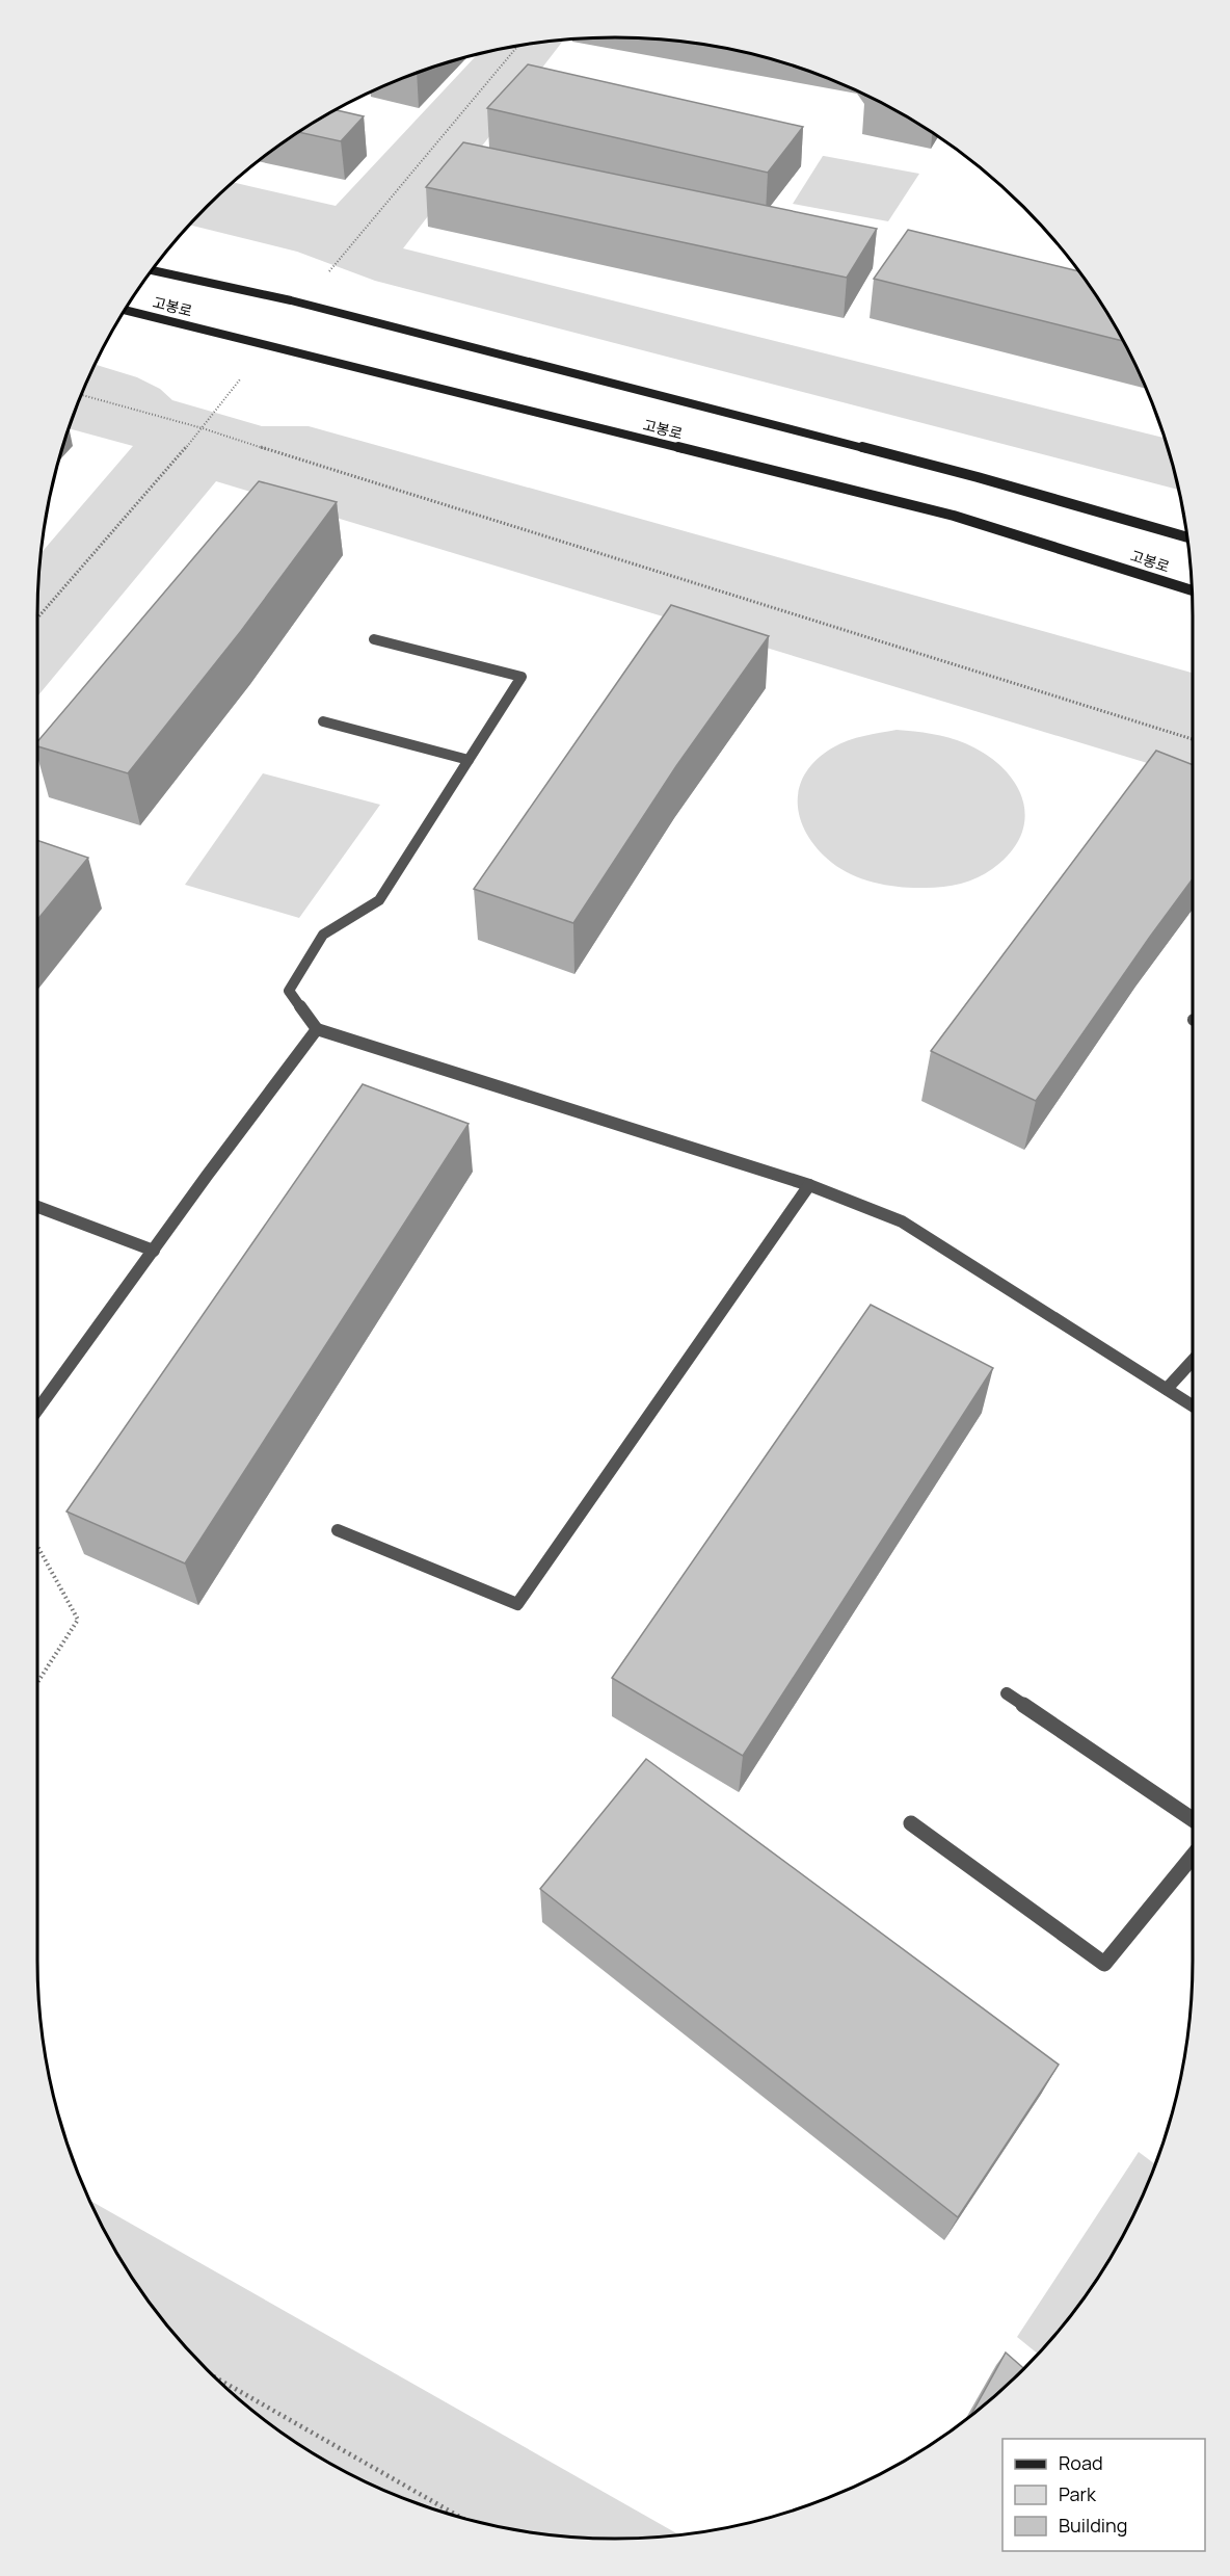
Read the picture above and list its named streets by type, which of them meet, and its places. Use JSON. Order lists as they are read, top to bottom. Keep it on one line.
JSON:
{"streets":{"main road":["고봉로"]},"legend":["Road","Park","Building"]}
